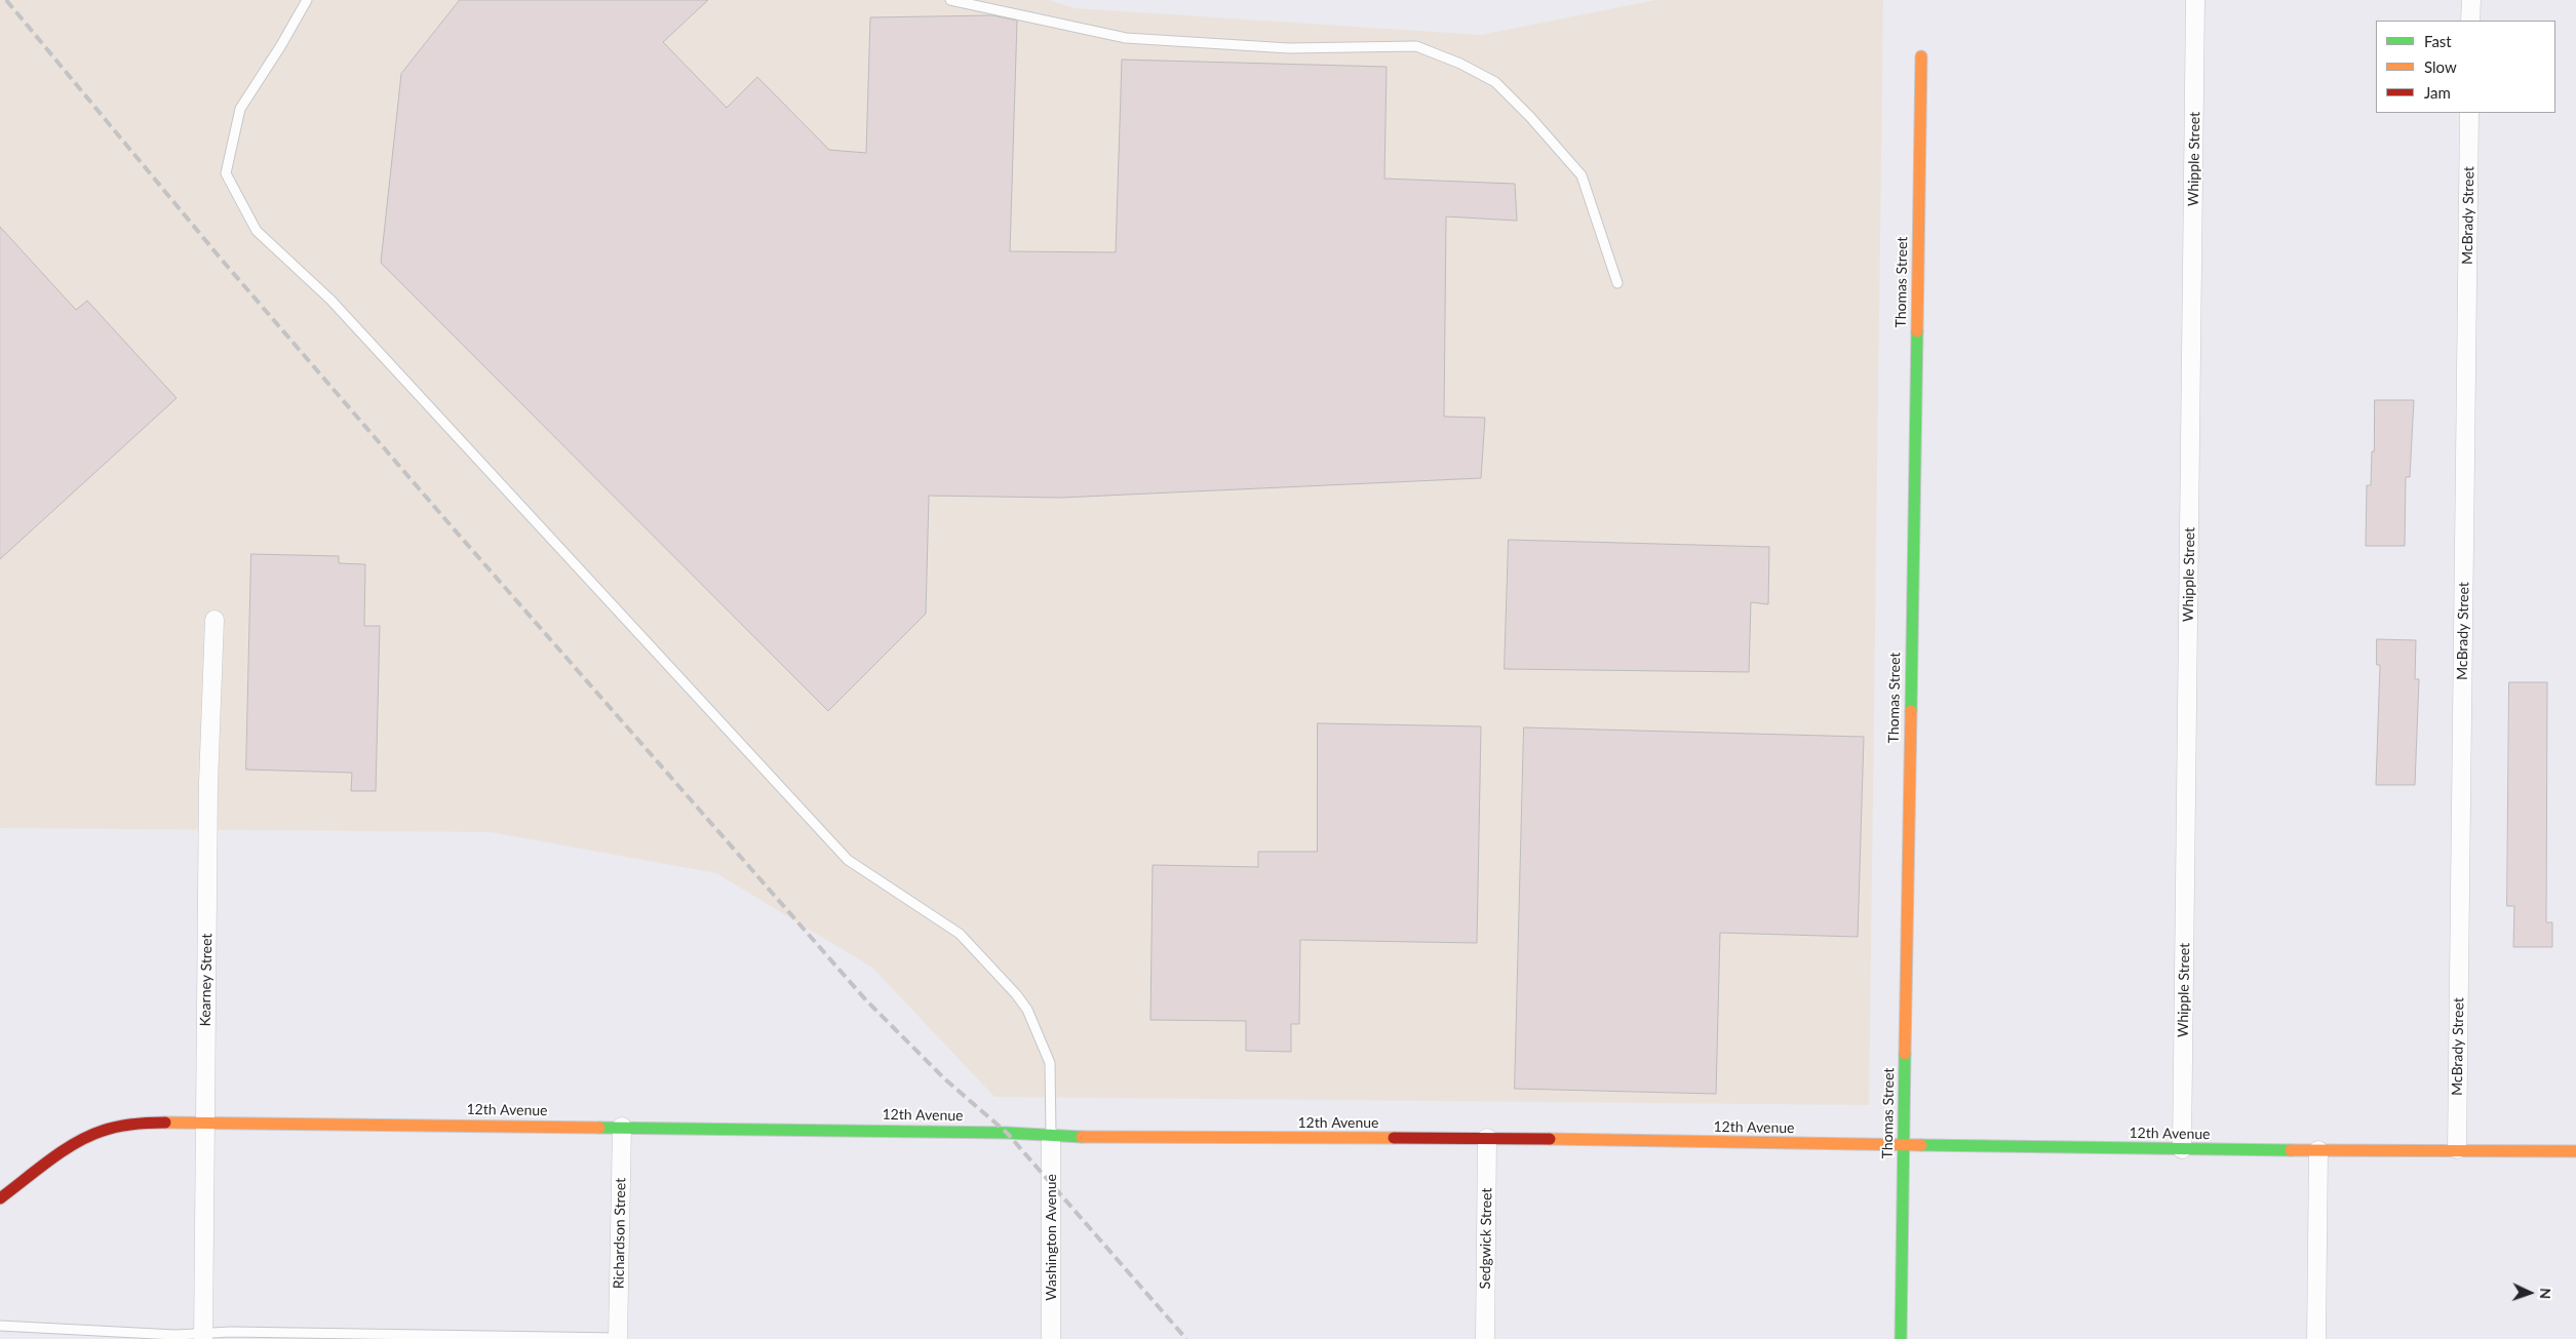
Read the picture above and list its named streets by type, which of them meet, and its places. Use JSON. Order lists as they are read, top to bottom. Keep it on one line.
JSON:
{"streets":{"street":["Whipple Street","McBrady Street","Thomas Street","Kearney Street","12th Avenue","Richardson Street","Washington Avenue","Sedgwick Street"]},"crossings":[["Whipple Street","12th Avenue"],["McBrady Street","12th Avenue"],["Thomas Street","12th Avenue"],["Kearney Street","12th Avenue"],["12th Avenue","Richardson Street"],["12th Avenue","Washington Avenue"],["12th Avenue","Sedgwick Street"]],"legend":["Fast","Slow","Jam"],"north":"right"}
